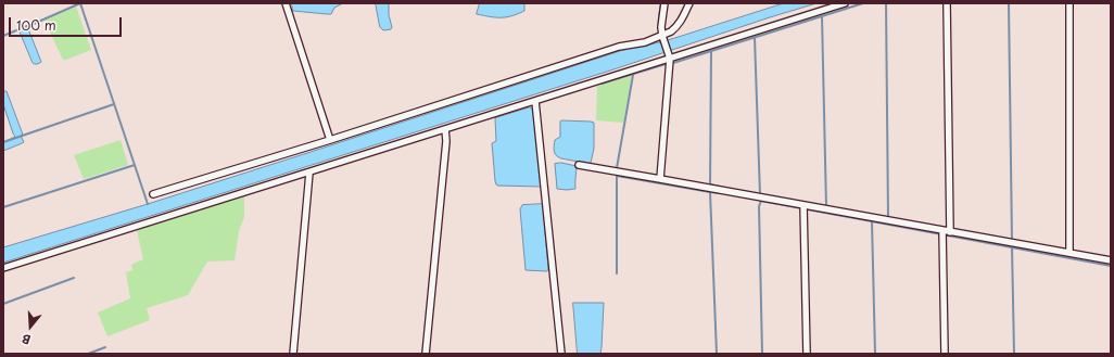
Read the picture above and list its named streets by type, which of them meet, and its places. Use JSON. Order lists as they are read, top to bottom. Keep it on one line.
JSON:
{"scale_bar":"100 m","north":"bottom"}
